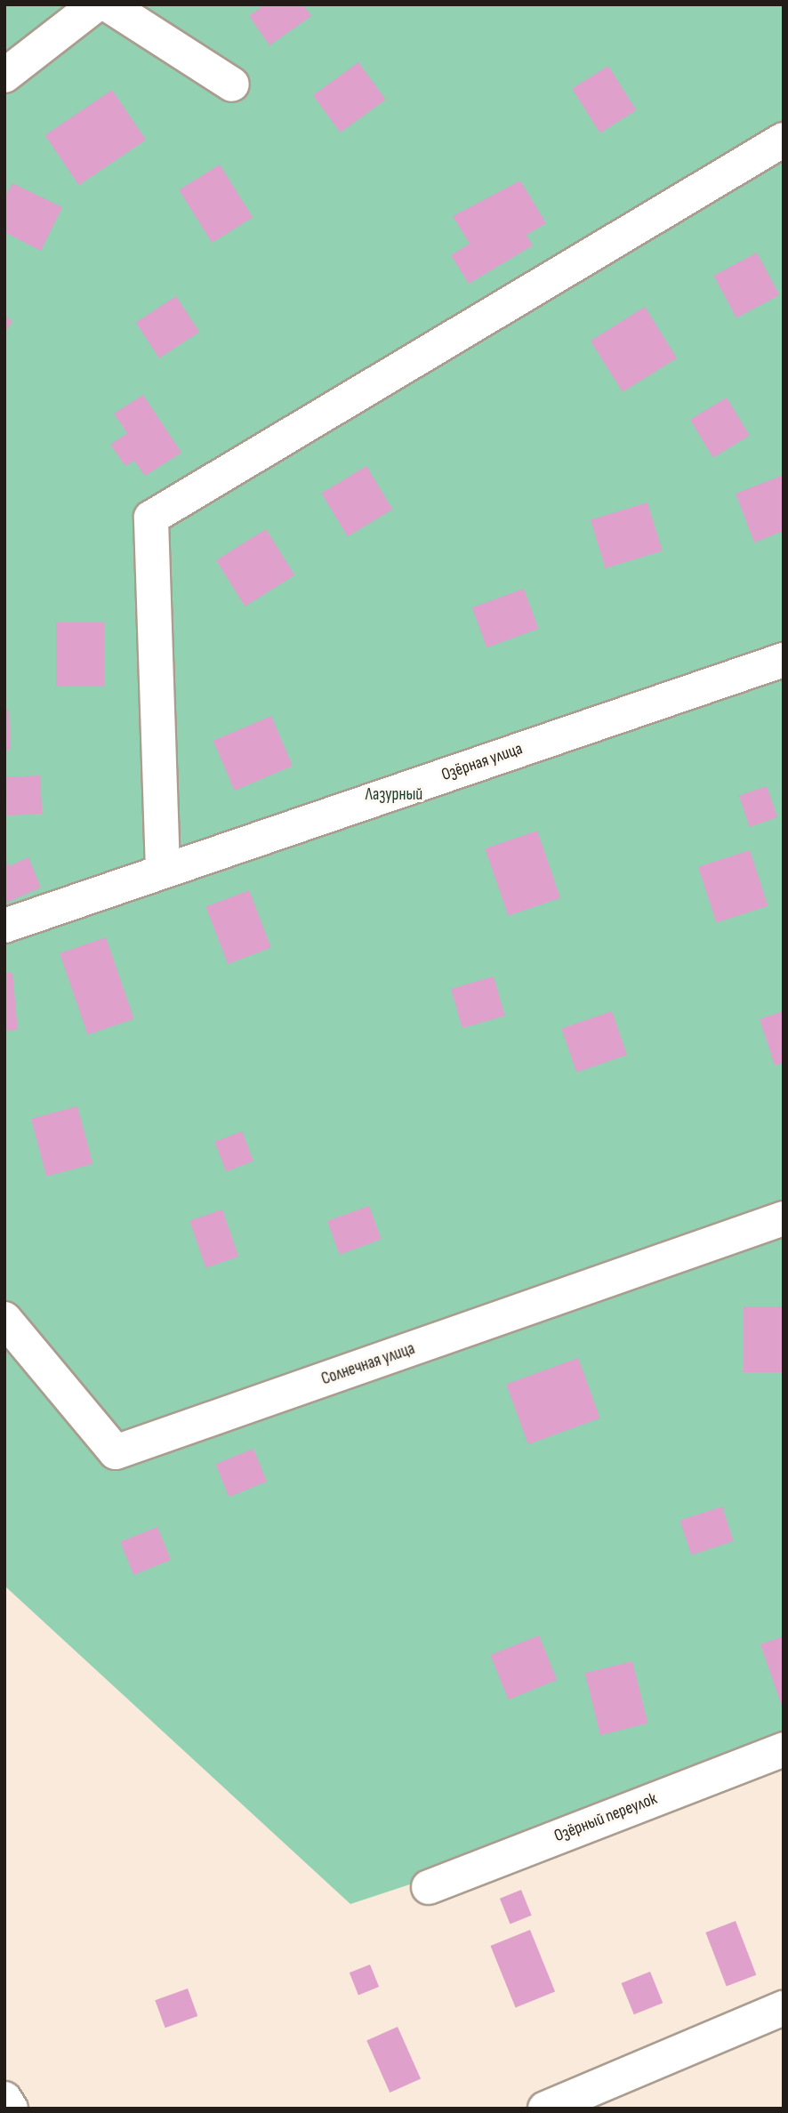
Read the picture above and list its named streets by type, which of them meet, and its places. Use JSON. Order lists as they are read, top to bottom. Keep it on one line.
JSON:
{"streets":{"street":["Озёрная улица","Солнечная улица","Озёрный переулок"]},"parks":["Лазурный"]}
